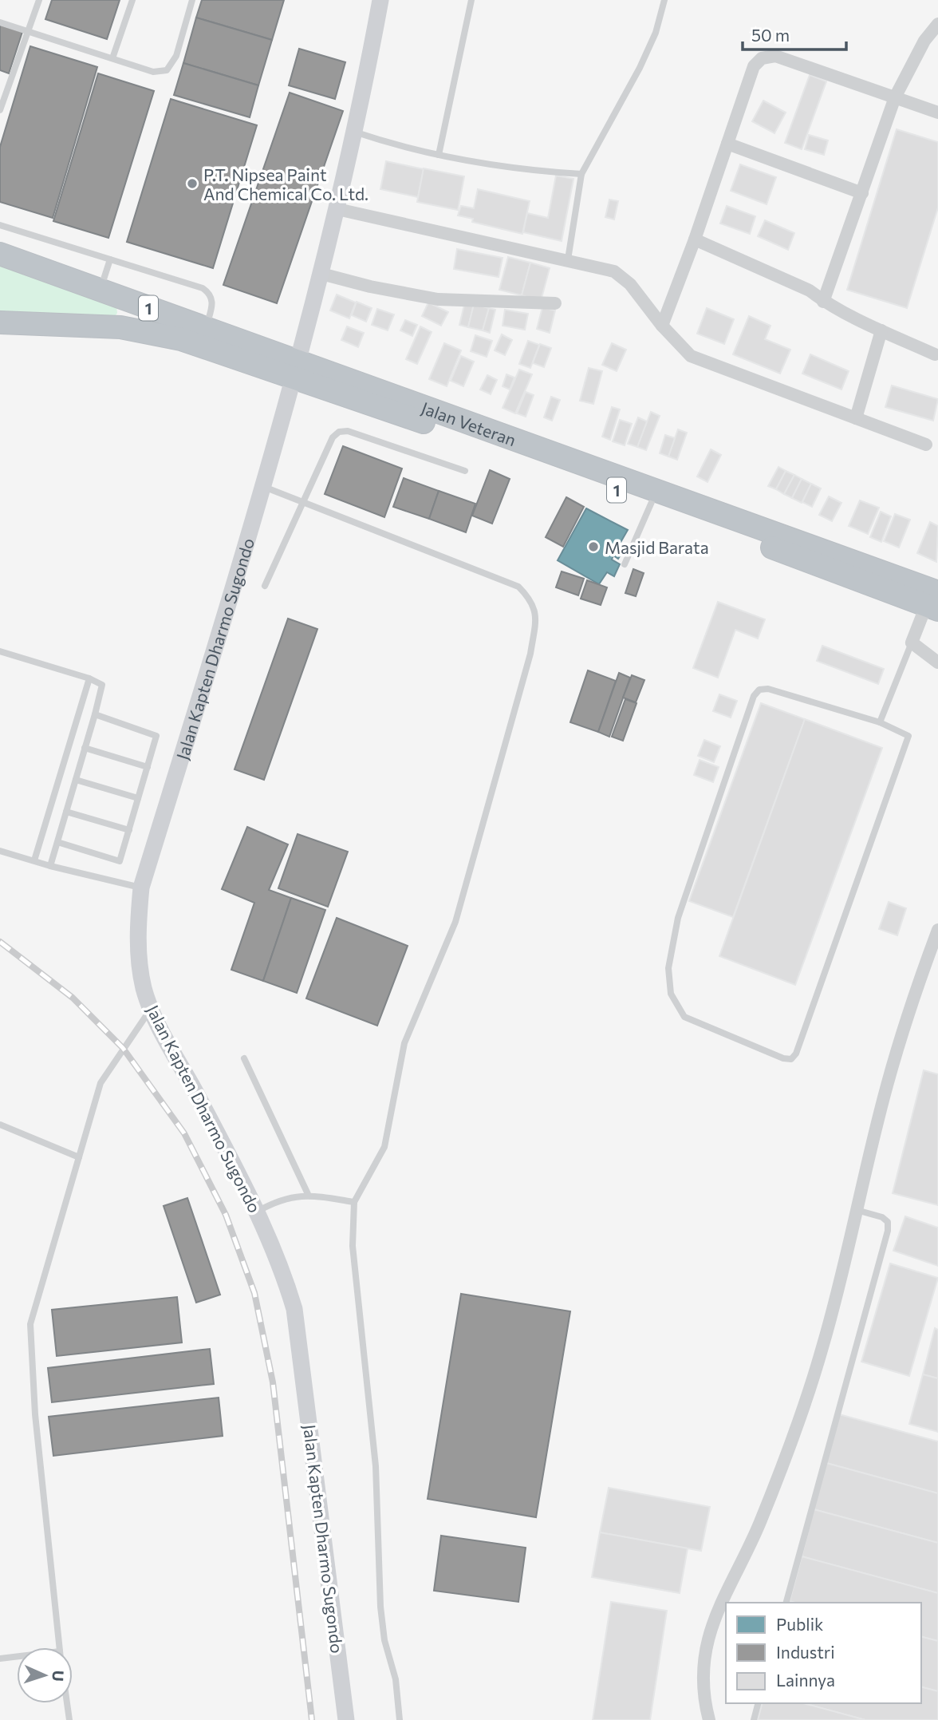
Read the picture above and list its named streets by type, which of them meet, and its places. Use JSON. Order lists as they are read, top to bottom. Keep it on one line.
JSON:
{"streets":{"highway":["1","Jalan Veteran"],"main road":["Jalan Kapten Dharmo Sugondo"]},"crossings":[["Jalan Veteran","Jalan Kapten Dharmo Sugondo"]],"places":["P.T. Nipsea Paint And Chemical Co. Ltd.","Masjid Barata"],"legend":["Publik","Industri","Lainnya"],"scale_bar":"50 m","north":"right"}
